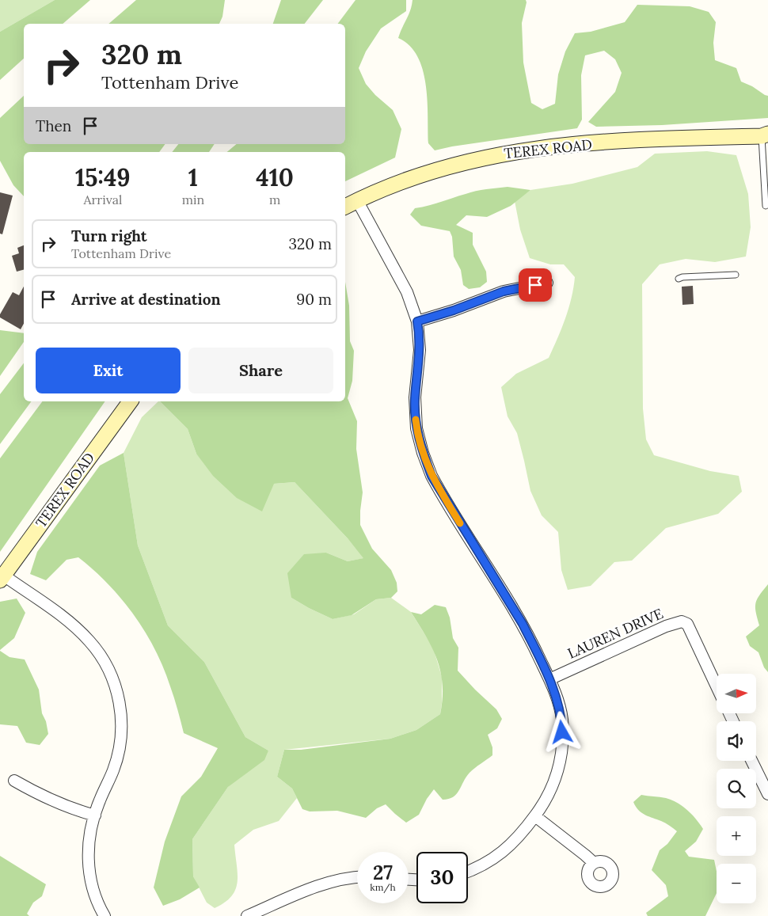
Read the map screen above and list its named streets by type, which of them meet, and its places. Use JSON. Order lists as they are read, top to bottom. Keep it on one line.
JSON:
{"streets":{"main road":["TEREX ROAD"],"street":["LAUREN DRIVE"]},"north":"right","page":{"turn":["320 m","Tottenham Drive"],"then":"Then","eta":["15:49","Arrival","1","min","410","m"],"list":[{"name":"Turn right","note":"Tottenham Drive","value":"320 m"},{"name":"Arrive at destination","value":"90 m"}],"buttons":["Exit","Share"],"map_buttons":["+","−"],"speed":"27 km/h","limit":"30"}}
